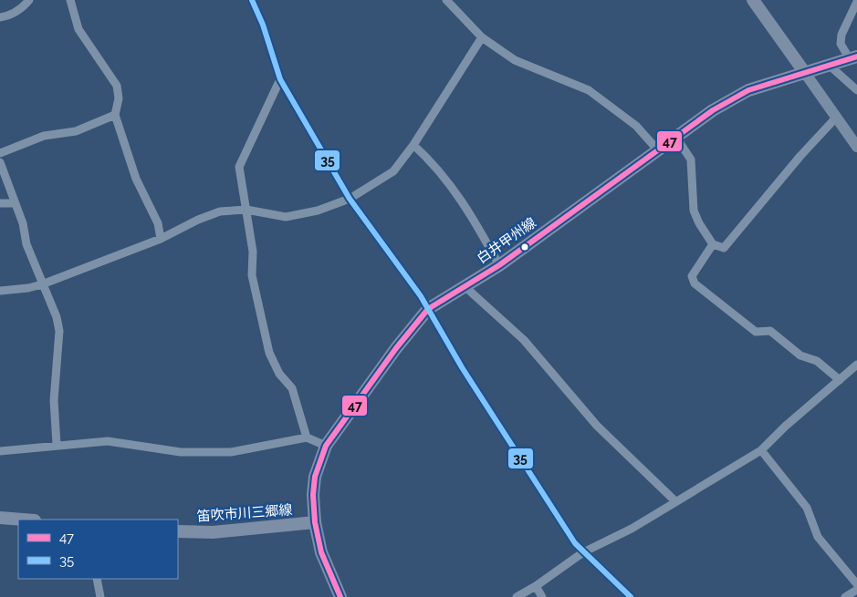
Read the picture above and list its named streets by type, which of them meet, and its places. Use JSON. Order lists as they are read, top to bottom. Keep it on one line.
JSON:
{"streets":{"main road":["白井甲州線","笛吹市川三郷線"]},"crossings":[["白井甲州線","笛吹市川三郷線"]],"lines":["transit line 35","transit line 47"],"legend":["47","35"]}
